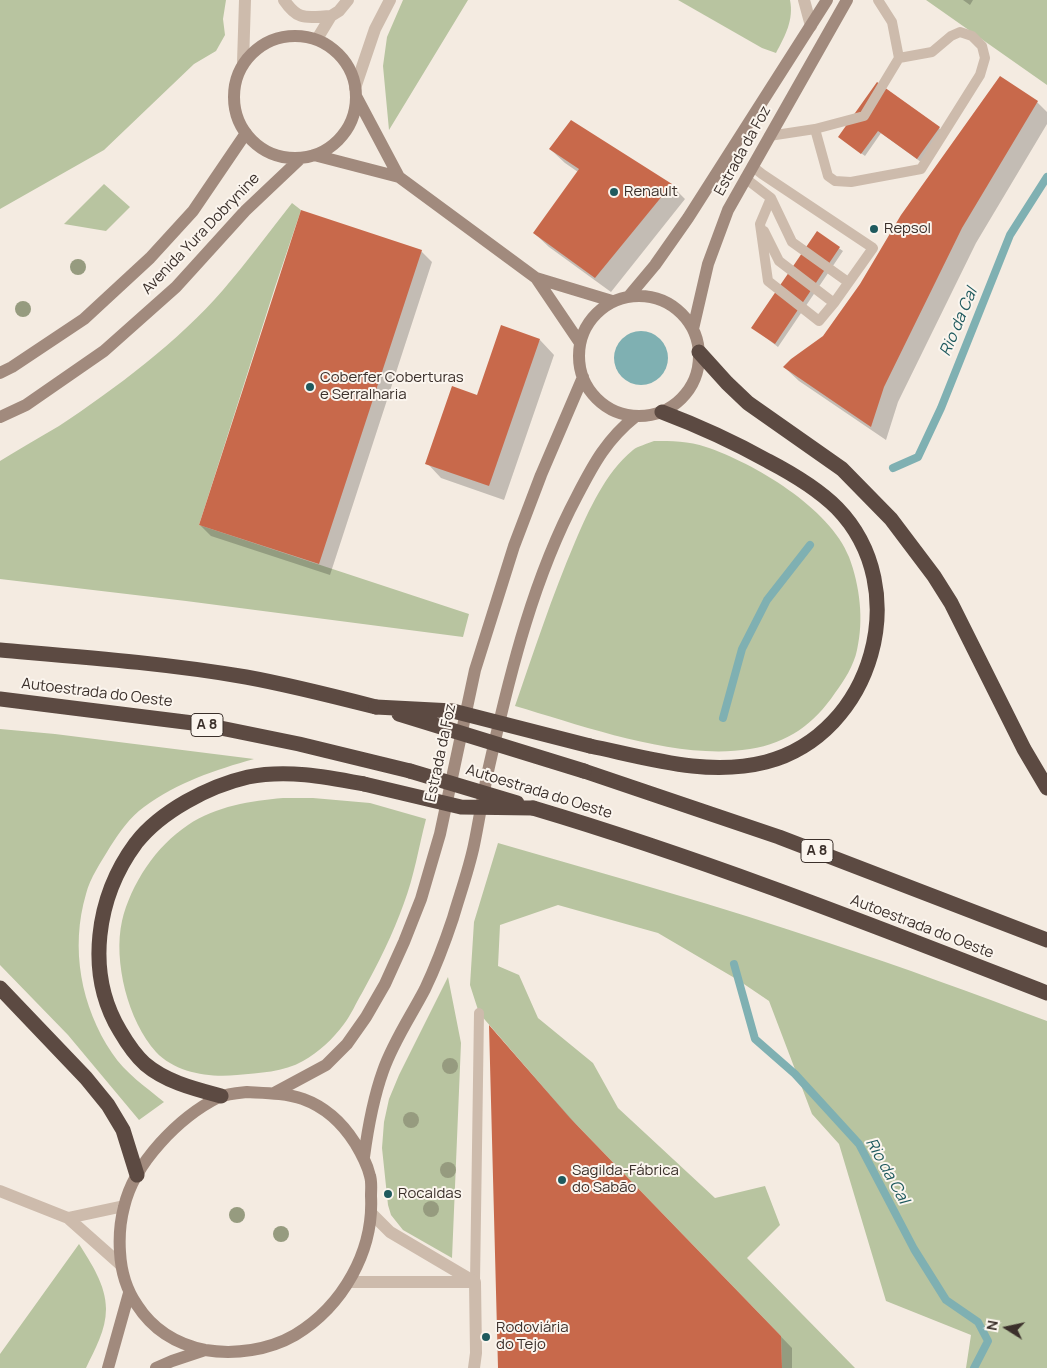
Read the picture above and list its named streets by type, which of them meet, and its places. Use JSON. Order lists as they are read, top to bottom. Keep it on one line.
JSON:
{"streets":{"highway":["Autoestrada do Oeste","A 8"],"main road":["Estrada da Foz","Avenida Yura Dobrynine"]},"water":["Rio da Cal"],"places":["Renault","Repsol","Coberfer Coberturas e Serralharia","Sagilda-Fábrica do Sabão","Rocaldas","Rodoviária do Tejo"],"north":"left"}
